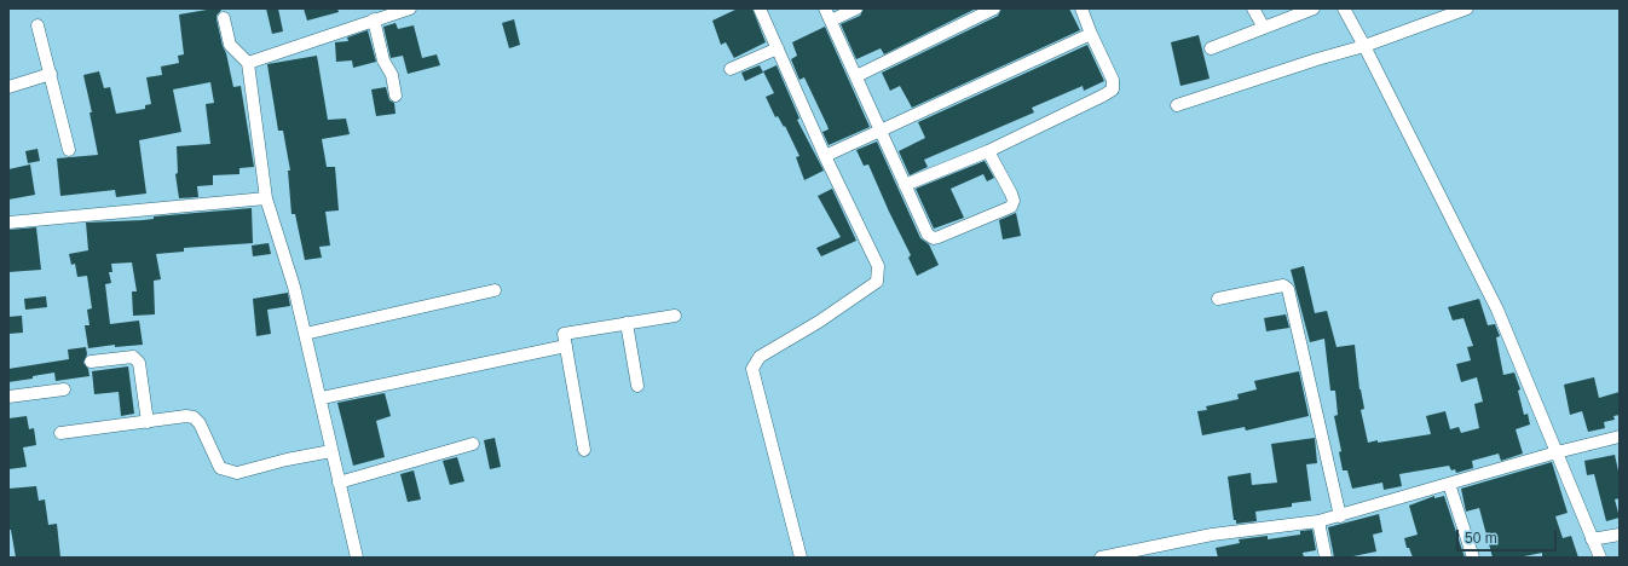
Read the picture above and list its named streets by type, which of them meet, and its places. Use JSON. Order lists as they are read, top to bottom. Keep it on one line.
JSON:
{"scale_bar":"50 m"}
